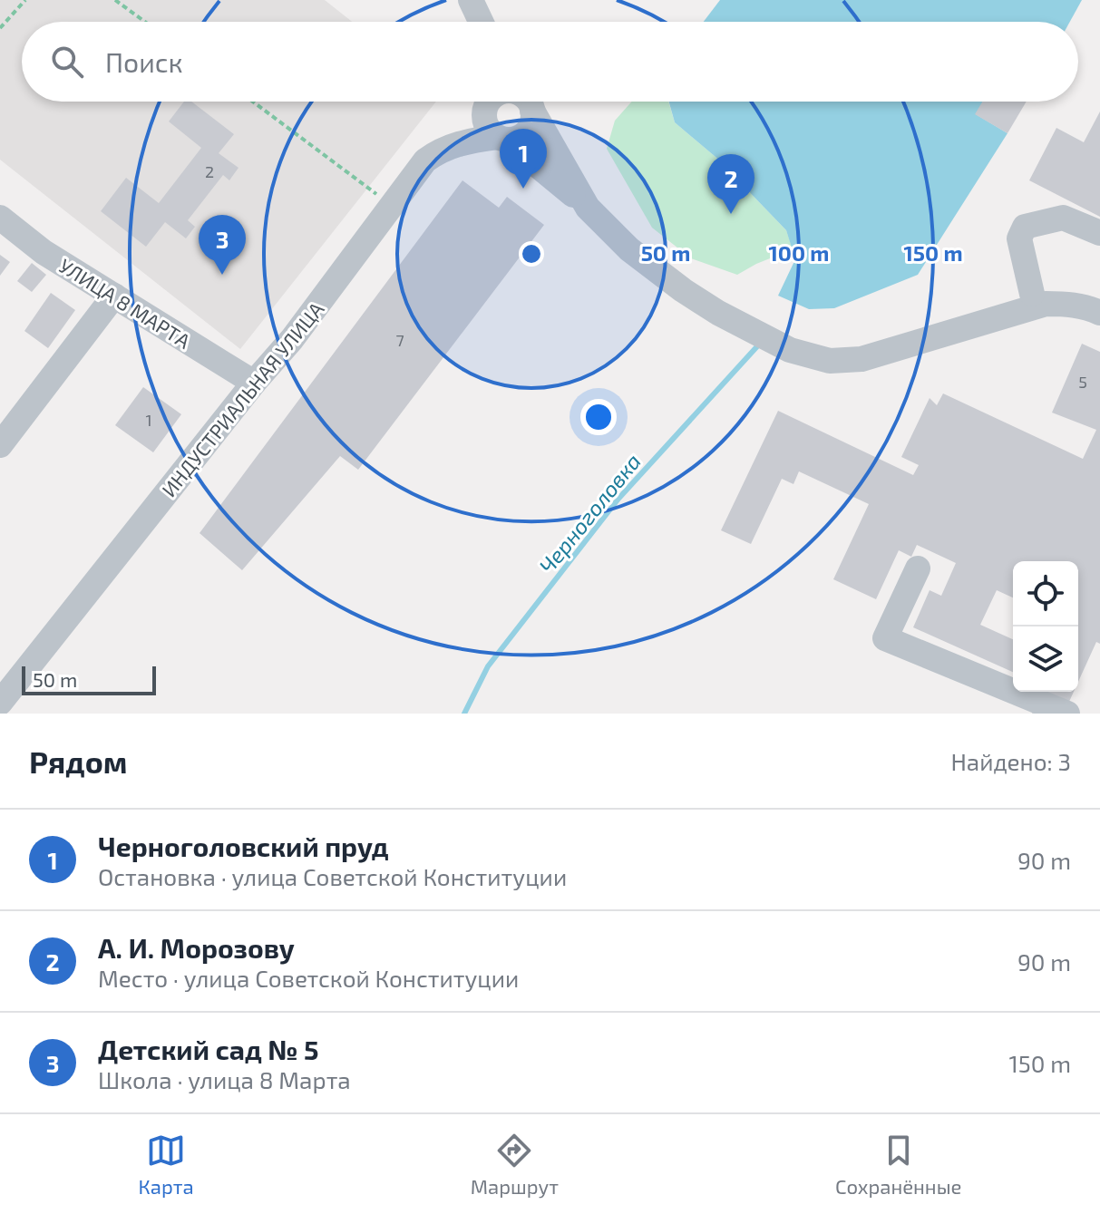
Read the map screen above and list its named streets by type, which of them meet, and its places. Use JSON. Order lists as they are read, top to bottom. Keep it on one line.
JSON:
{"streets":{"street":["УЛИЦА 8 МАРТА","ИНДУСТРИАЛЬНАЯ УЛИЦА"]},"crossings":[["УЛИЦА 8 МАРТА","ИНДУСТРИАЛЬНАЯ УЛИЦА"]],"water":["Черноголовка"],"house_numbers":["2","7","5","1"],"scale_bar":"50 m","page":{"search":"Поиск","pins":["1","2","3"],"scale":"50 m","heading":["Рядом","Найдено: 3"],"list":[{"mark":"1","name":"Черноголовский пруд","note":"Остановка · улица Советской Конституции","value":"90 m"},{"mark":"2","name":"А. И. Морозову","note":"Место · улица Советской Конституции","value":"90 m"},{"mark":"3","name":"Детский сад № 5","note":"Школа · улица 8 Марта","value":"150 m"}],"nav":["Карта","Маршрут","Сохранённые"]},"rings":["50 m","100 m","150 m"]}
